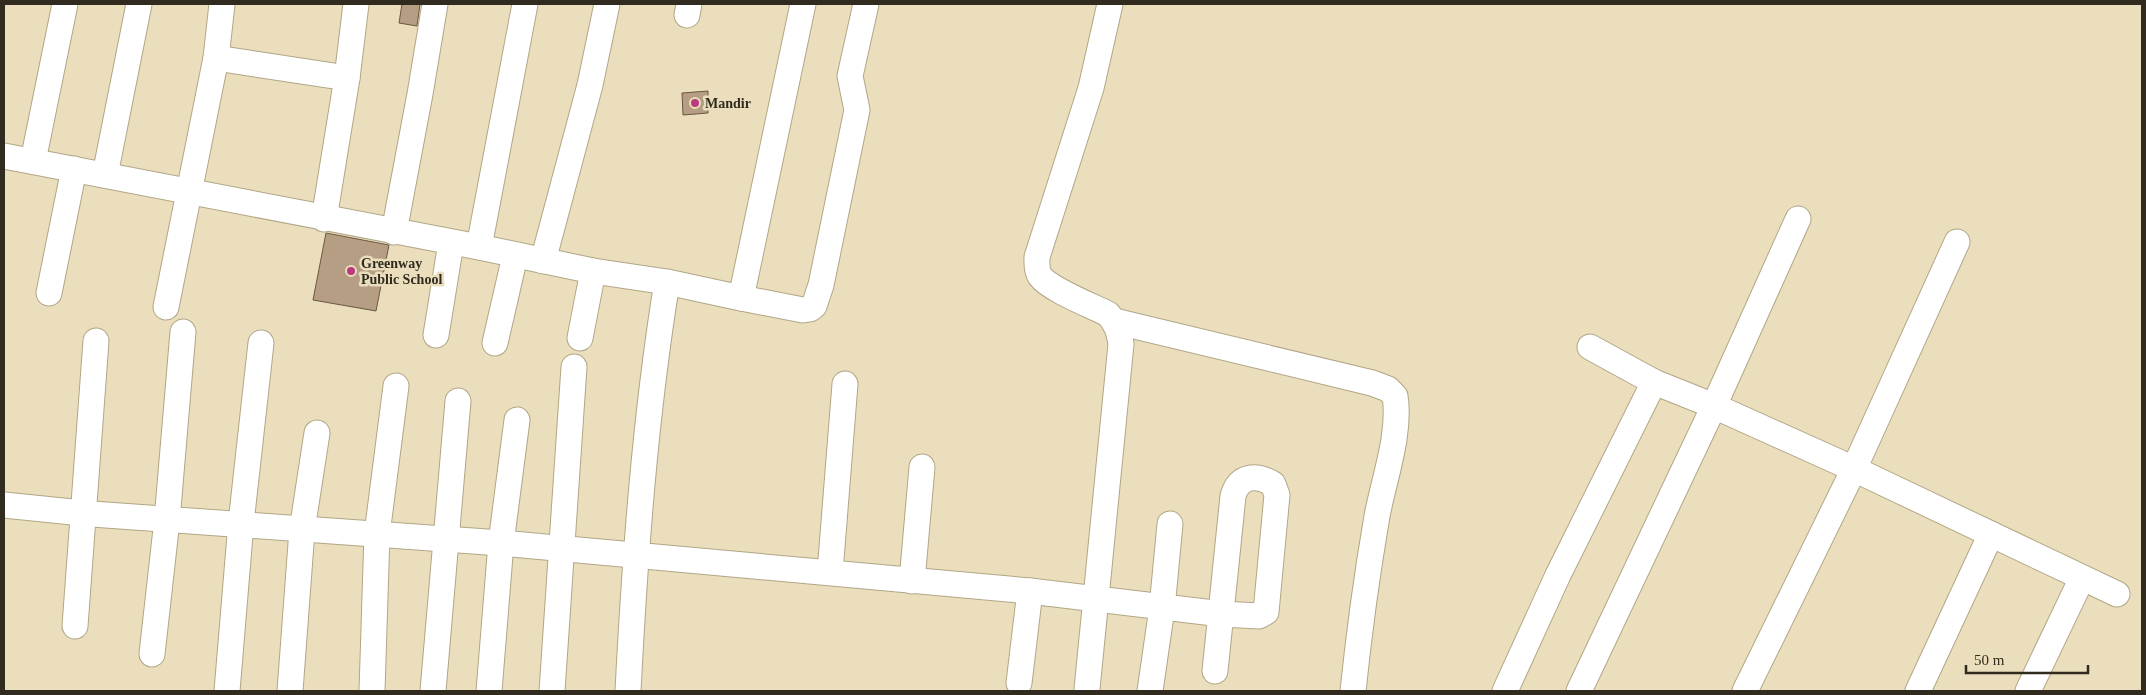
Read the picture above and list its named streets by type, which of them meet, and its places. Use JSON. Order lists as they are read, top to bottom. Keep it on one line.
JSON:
{"places":["Mandir","Greenway Public School"],"scale_bar":"50 m"}
